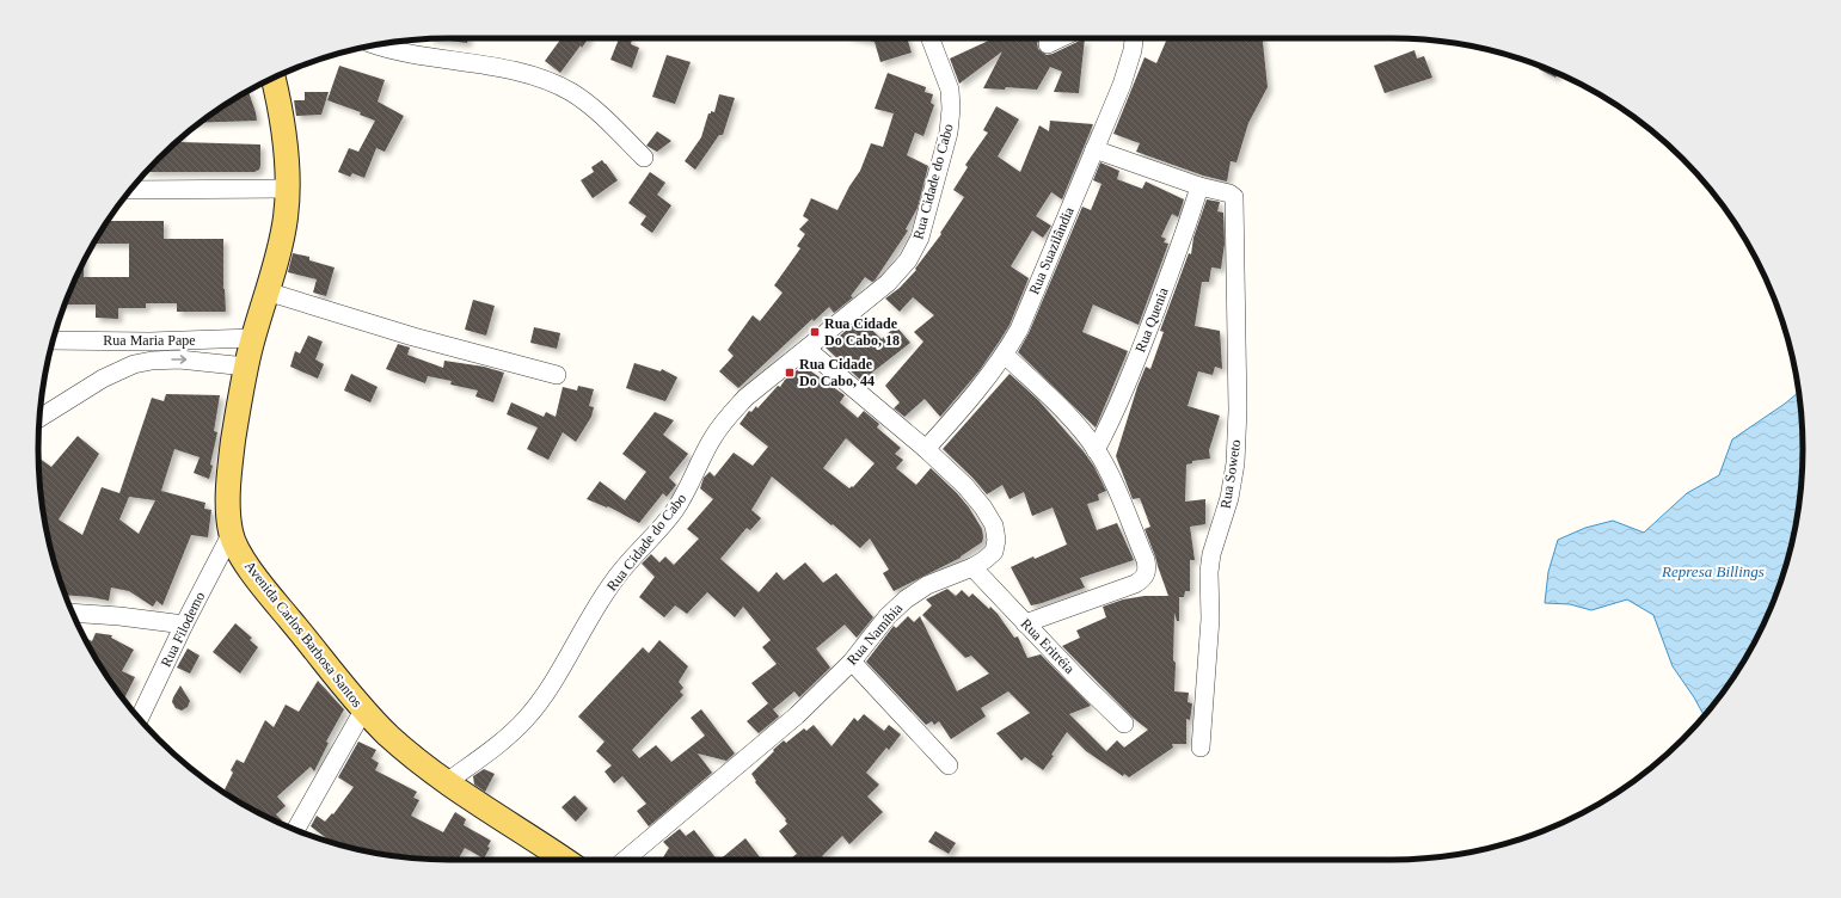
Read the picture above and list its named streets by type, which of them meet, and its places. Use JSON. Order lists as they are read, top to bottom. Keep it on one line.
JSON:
{"streets":{"main road":["Avenida Carlos Barbosa Santos"],"street":["Rua Cidade do Cabo","Rua Suazilândia","Rua Quenia","Rua Maria Pape","Rua Soweto","Rua Filodemo","Rua Namíbia","Rua Eritréia"]},"crossings":[["Rua Cidade do Cabo","Avenida Carlos Barbosa Santos"],["Rua Cidade do Cabo","Rua Namíbia"],["Rua Suazilândia","Rua Namíbia"],["Rua Quenia","Rua Soweto"],["Rua Maria Pape","Avenida Carlos Barbosa Santos"],["Rua Filodemo","Avenida Carlos Barbosa Santos"],["Rua Namíbia","Rua Eritréia"]],"water":["Represa Billings"],"places":{"transit":["Rua Cidade Do Cabo, 18","Rua Cidade Do Cabo, 44"]}}
